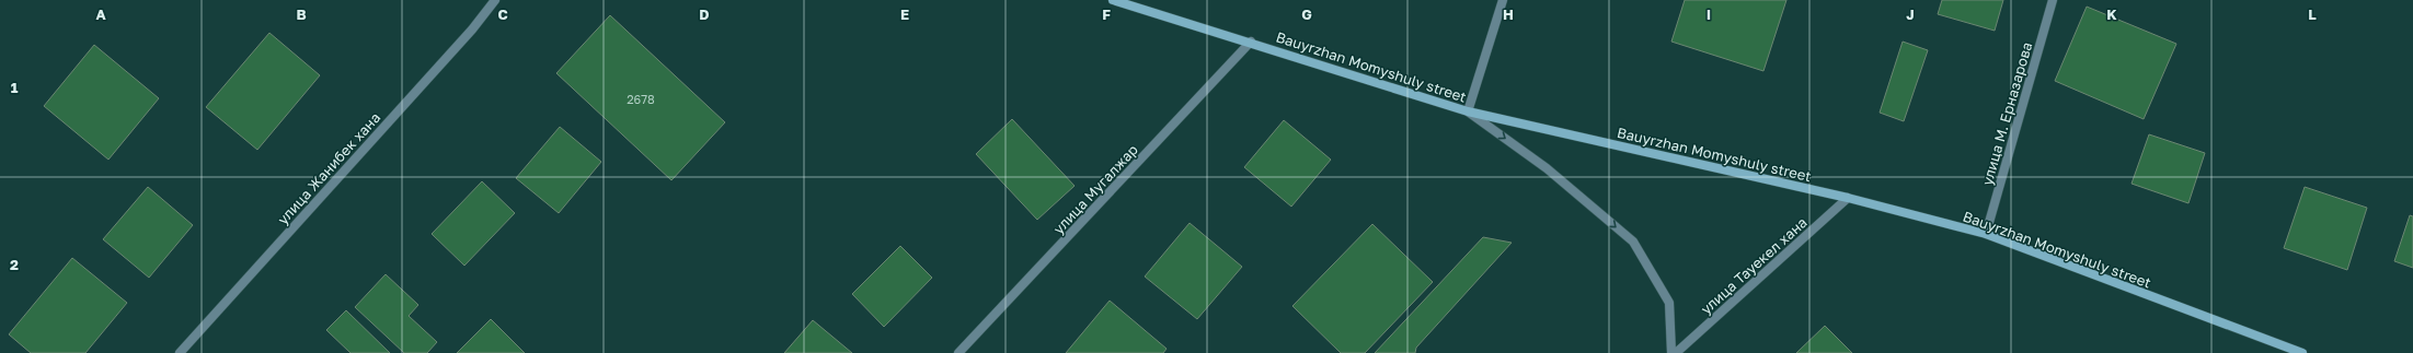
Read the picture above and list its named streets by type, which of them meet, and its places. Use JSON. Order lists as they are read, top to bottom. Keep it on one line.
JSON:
{"streets":{"street":["Bauyrzhan Momyshuly street","улица М. Ерназарова","улица Жанибек хана","улица Мугалжар","улица Тауекел хана"]},"crossings":[["Bauyrzhan Momyshuly street","улица М. Ерназарова"],["Bauyrzhan Momyshuly street","улица Мугалжар"],["Bauyrzhan Momyshuly street","улица Тауекел хана"]],"house_numbers":["2678"],"grid":{"columns":["A","B","C","D","E","F","G","H","I","J","K","L"],"rows":["1","2"]}}
